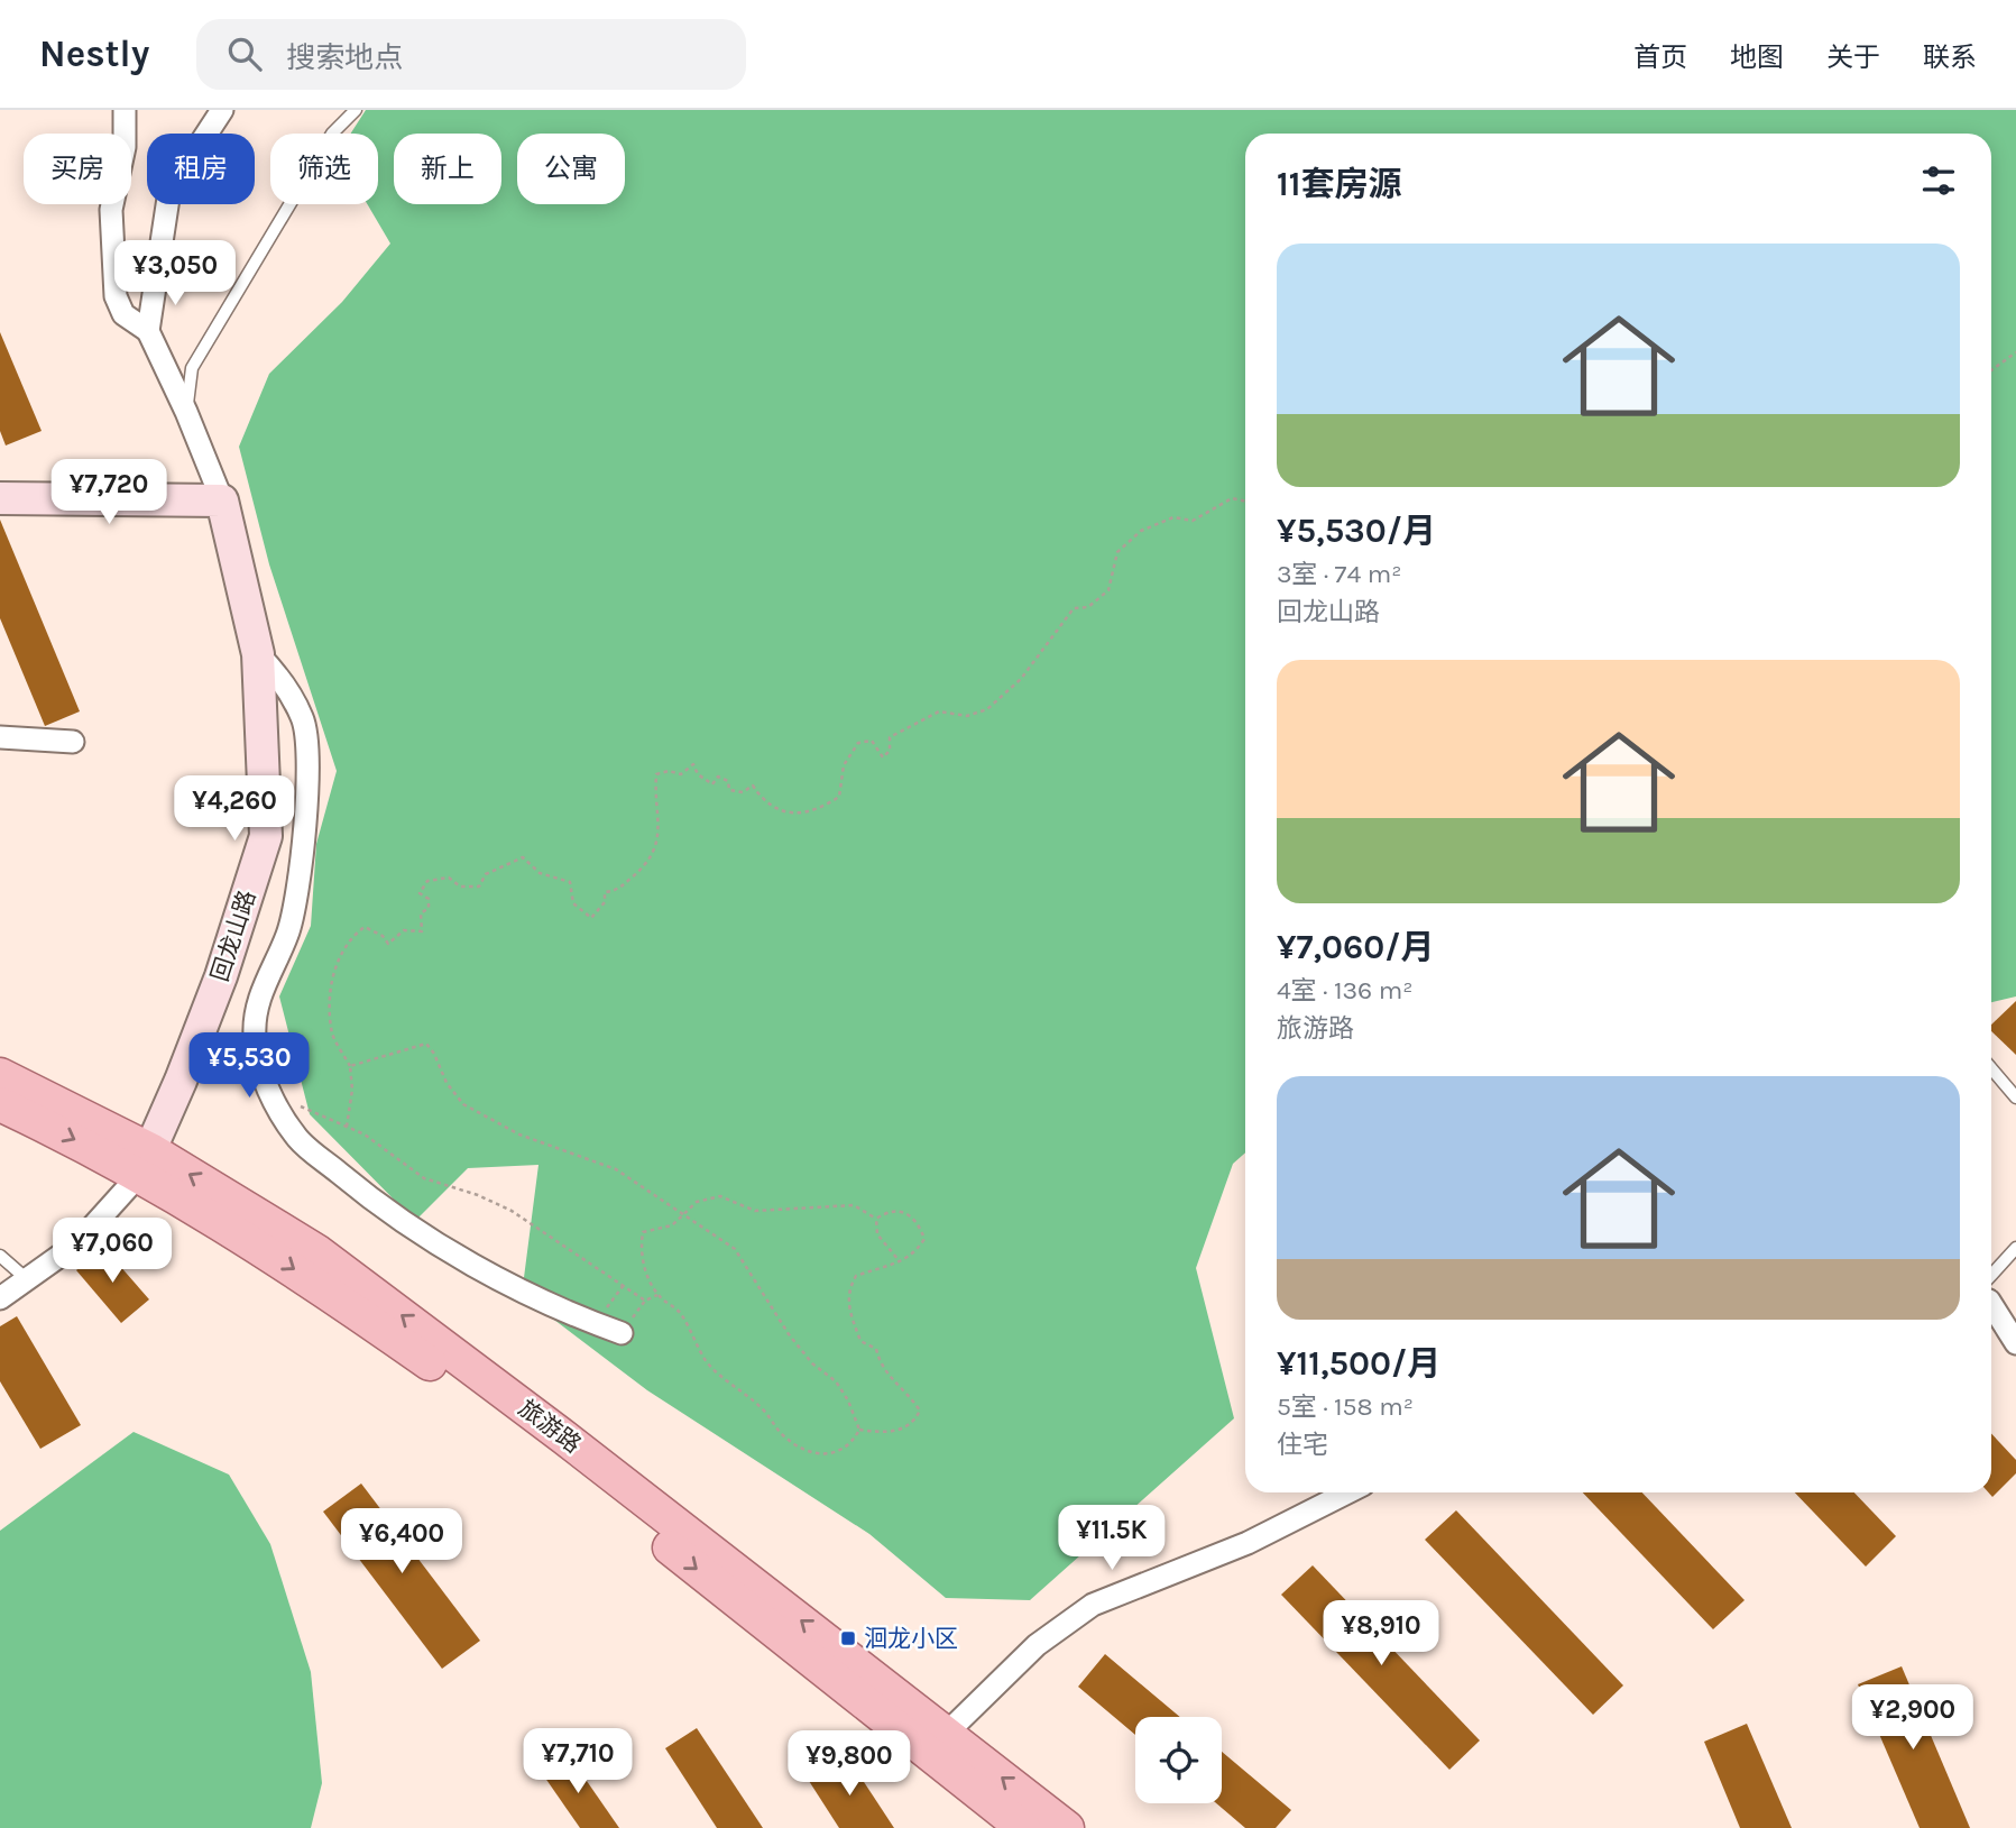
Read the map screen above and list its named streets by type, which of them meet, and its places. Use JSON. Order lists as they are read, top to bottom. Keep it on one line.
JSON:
{"streets":{"main road":["旅游路"],"street":["回龙山路"]},"crossings":[["回龙山路","旅游路"]],"places":{"transit":["洄龙小区"]},"page":{"header":"Nestly","search":"搜索地点","nav":["首页","地图","关于","联系"],"chip":["买房","租房","筛选","新上","公寓"],"heading":"11套房源","list":[{"name":"¥5,530/月","note":"3室 · 74 m² · 回龙山路"},{"name":"¥7,060/月","note":"4室 · 136 m² · 旅游路"},{"name":"¥11,500/月","note":"5室 · 158 m² · 住宅"}],"price":["¥3,050","¥7,720","¥4,260","¥5,530","¥7,060","¥11.5K","¥6,400","¥8,910","¥2,900","¥7,710","¥9,800"]}}
